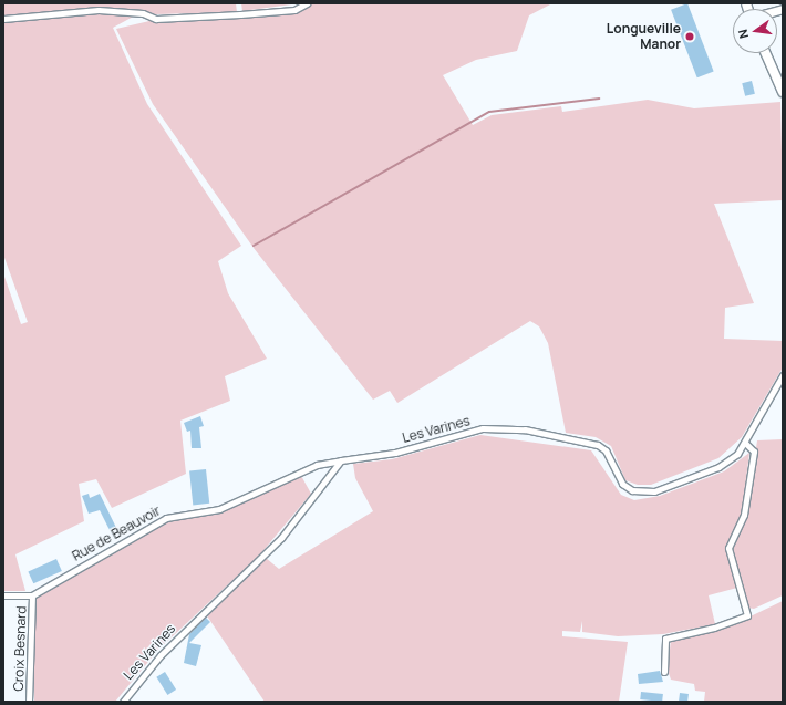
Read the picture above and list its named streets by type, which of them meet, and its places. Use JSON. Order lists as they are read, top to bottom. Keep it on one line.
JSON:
{"streets":{"street":["Les Varines","Rue de Beauvoir","Croix Besnard"]},"crossings":[["Les Varines","Rue de Beauvoir"],["Rue de Beauvoir","Croix Besnard"]],"places":["Longueville Manor"],"north":"left"}
